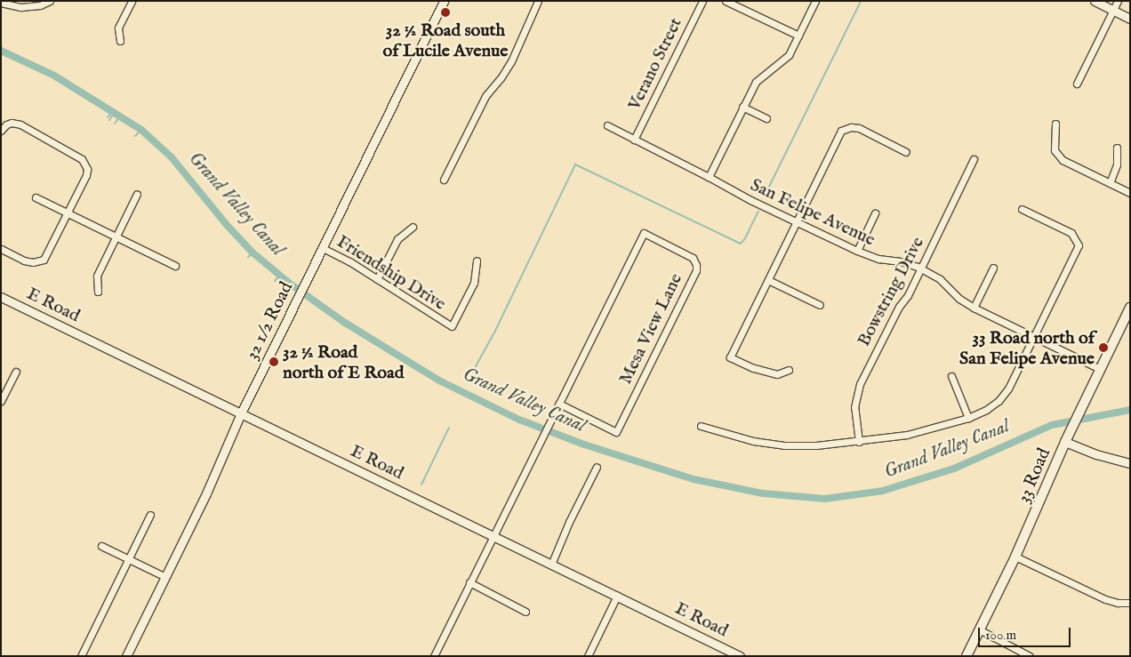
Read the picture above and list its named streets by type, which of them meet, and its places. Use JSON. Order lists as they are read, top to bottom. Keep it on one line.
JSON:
{"streets":{"main road":["33 Road"],"street":["Verano Street","San Felipe Avenue","Friendship Drive","Bowstring Drive","E Road","32 1/2 Road","Mesa View Lane"]},"crossings":[["Verano Street","San Felipe Avenue"],["San Felipe Avenue","Bowstring Drive"],["San Felipe Avenue","33 Road"],["Friendship Drive","32 1/2 Road"],["E Road","32 1/2 Road"],["E Road","Mesa View Lane"]],"water":["Grand Valley Canal"],"places":["32 ½ Road south of Lucile Avenue","33 Road north of San Felipe Avenue","32 ½ Road north of E Road"],"scale_bar":"100 m"}
